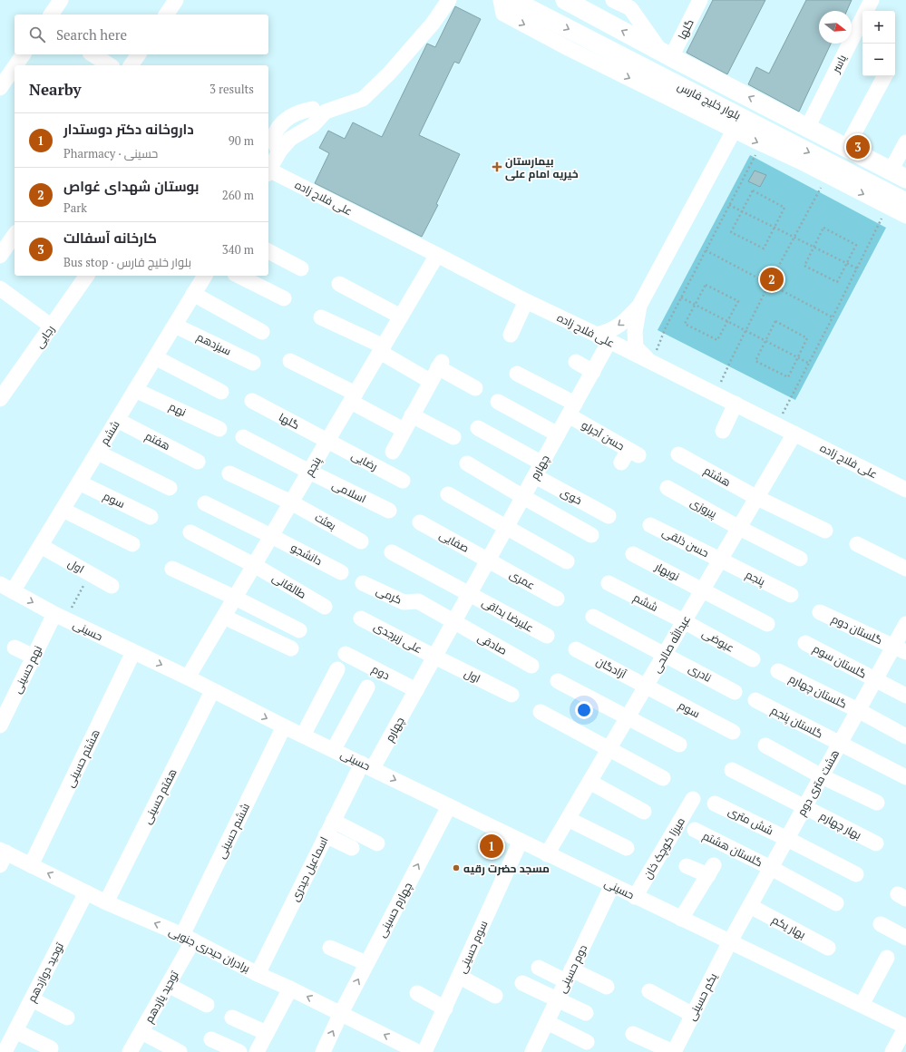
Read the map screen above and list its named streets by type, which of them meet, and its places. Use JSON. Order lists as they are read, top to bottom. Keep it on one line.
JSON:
{"streets":{"main road":["بلوار خلیج فارس"],"street":["گلها","یاسر","علی فلاح زاده","رجایی","سیزدهم","نهم","ششم","حسن آجرلو","هفتم","رضایی","پنجم","چهارم","هشتم","اسلامی","خوی","سوم","پیروزی","بعثت","صفایی","حسن ذلقی","دانشجو","اول","نوبهار","عمری","طالقانی","کرمی","علیرضا بداقی","گلستان دوم","حسینی","علی زبرجدی","عیوضی","صادقی","عبدالله صالحی","گلستان سوم","آزادگان","نهم حسینی","دوم","نادری","گلستان چهارم","گلستان پنجم","هشتم حسینی","هشت متری دوم","هفتم حسینی","شش متری","بهار چهارم","ششم حسینی","میرزا کوچک خان","گلستان هشتم","اسماعیل حیدری","چهارم حسینی","بهار یکم","سوم حسینی","برادران حیدری جنوبی","دوم حسینی","توحید دوازدهم","توحید یازدهم","یکم حسینی"]},"crossings":[["گلها","بلوار خلیج فارس"],["گلها","رضایی"],["گلها","پنجم"],["یاسر","بلوار خلیج فارس"],["علی فلاح زاده","پنجم"],["علی فلاح زاده","چهارم"],["علی فلاح زاده","عبدالله صالحی"],["سیزدهم","ششم"],["نهم","ششم"],["ششم","هفتم"],["ششم","سوم"],["ششم","اول"],["ششم","حسینی"],["ششم","عیوضی"],["ششم","عبدالله صالحی"],["حسن آجرلو","چهارم"],["رضایی","پنجم"],["پنجم","اسلامی"],["پنجم","بعثت"],["پنجم","حسن ذلقی"],["پنجم","دانشجو"],["پنجم","طالقانی"],["پنجم","حسینی"],["پنجم","عبدالله صالحی"],["چهارم","خوی"],["چهارم","صفایی"],["چهارم","اول"],["چهارم","عمری"],["چهارم","کرمی"],["چهارم","علیرضا بداقی"],["چهارم","حسینی"],["چهارم","علی زبرجدی"],["چهارم","صادقی"],["چهارم","دوم"],["چهارم","اسماعیل حیدری"],["هشتم","عبدالله صالحی"],["سوم","عبدالله صالحی"],["سوم","آزادگان"],["پیروزی","عبدالله صالحی"],["صفایی","عمری"],["حسن ذلقی","عبدالله صالحی"],["اول","علی زبرجدی"],["نوبهار","عبدالله صالحی"],["کرمی","صادقی"],["گلستان دوم","هشت متری دوم"],["حسینی","عبدالله صالحی"],["حسینی","نهم حسینی"],["حسینی","هشتم حسینی"],["حسینی","هشت متری دوم"],["حسینی","هفتم حسینی"],["حسینی","ششم حسینی"],["حسینی","میرزا کوچک خان"],["حسینی","اسماعیل حیدری"],["حسینی","چهارم حسینی"],["حسینی","سوم حسینی"],["حسینی","دوم حسینی"],["حسینی","یکم حسینی"],["عیوضی","عبدالله صالحی"],["عبدالله صالحی","آزادگان"],["عبدالله صالحی","نادری"],["گلستان سوم","هشت متری دوم"],["گلستان چهارم","هشت متری دوم"],["گلستان پنجم","هشت متری دوم"],["هشتم حسینی","برادران حیدری جنوبی"],["هشت متری دوم","شش متری"],["هشت متری دوم","بهار چهارم"],["هشت متری دوم","گلستان هشتم"],["هشت متری دوم","بهار یکم"],["هشت متری دوم","یکم حسینی"],["هفتم حسینی","برادران حیدری جنوبی"],["ششم حسینی","برادران حیدری جنوبی"],["ششم حسینی","توحید یازدهم"],["اسماعیل حیدری","برادران حیدری جنوبی"],["چهارم حسینی","برادران حیدری جنوبی"],["برادران حیدری جنوبی","توحید دوازدهم"],["برادران حیدری جنوبی","توحید یازدهم"]],"one_way":["چهارم حسینی","برادران حیدری جنوبی"],"places":{"health":["بیمارستان خیریه امام علی"],"other":["مسجد حضرت رقیه"]},"north":"right","page":{"map_buttons":["+","−"],"search":"Search here","heading":["Nearby","3 results"],"list":[{"mark":"1","name":"داروخانه دکتر دوستدار","note":"Pharmacy · حسینی","value":"90 m"},{"mark":"2","name":"بوستان شهدای غواص","note":"Park","value":"260 m"},{"mark":"3","name":"کارخانه آسفالت","note":"Bus stop · بلوار خلیج فارس","value":"340 m"}],"pins":["3","2","1"]}}
